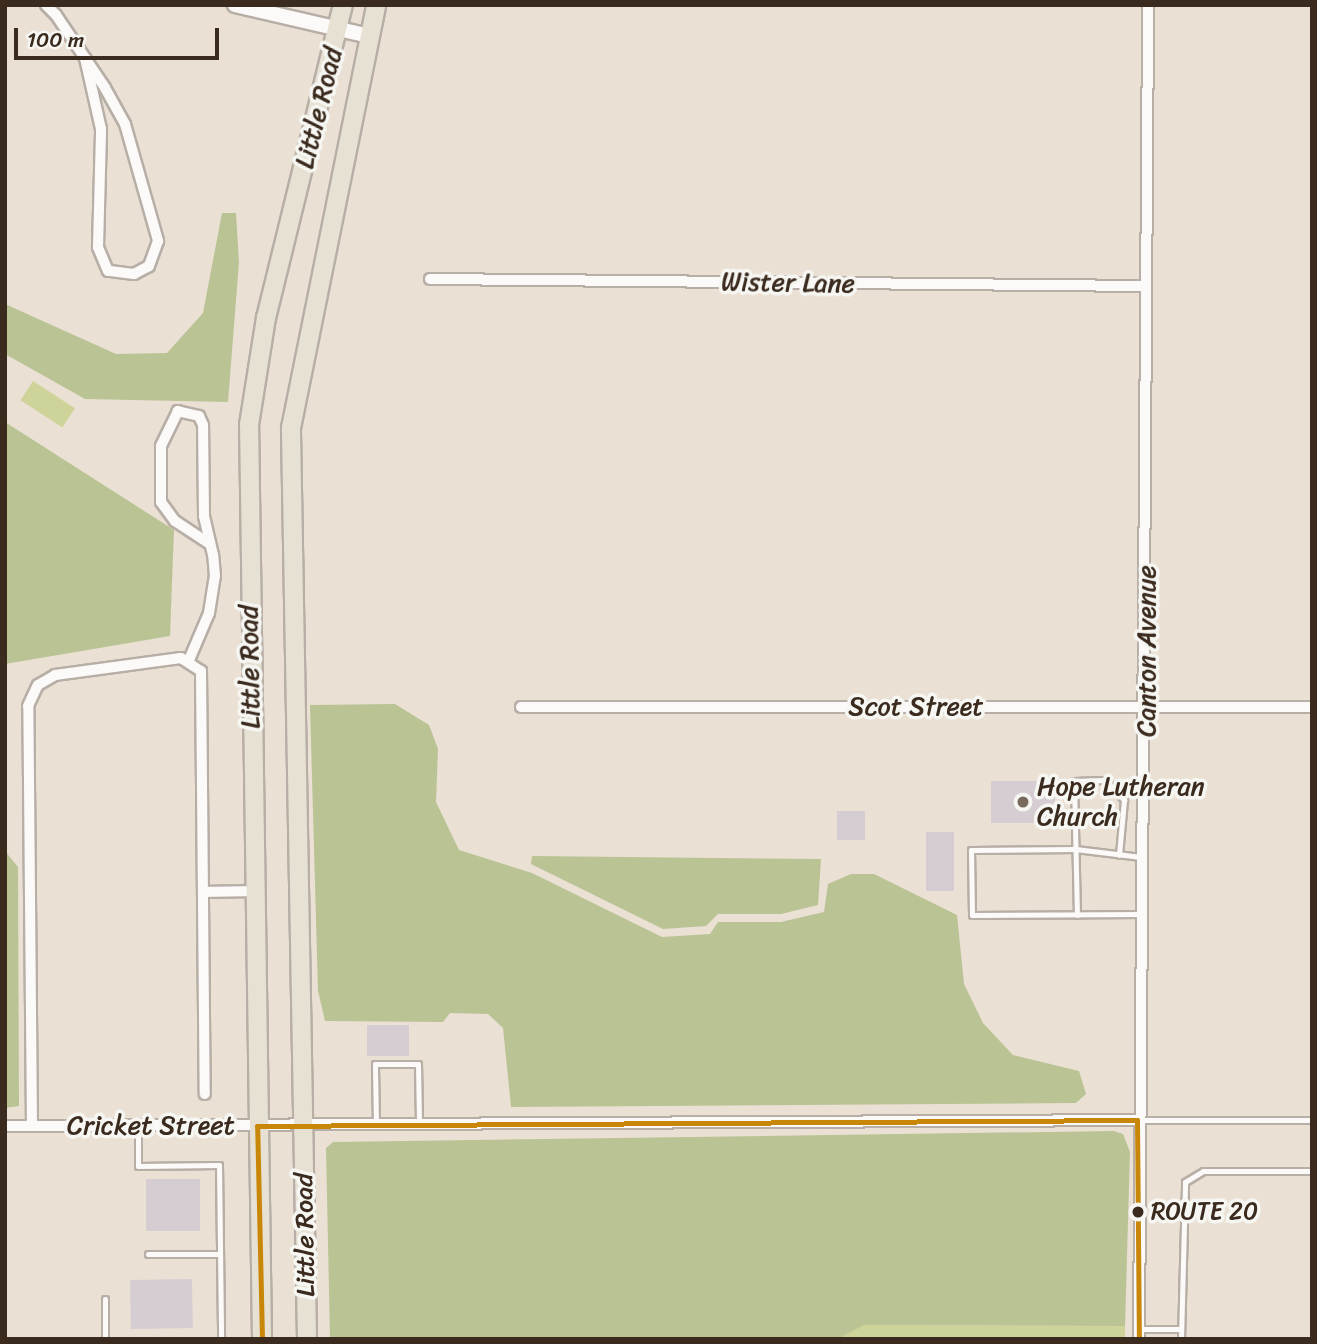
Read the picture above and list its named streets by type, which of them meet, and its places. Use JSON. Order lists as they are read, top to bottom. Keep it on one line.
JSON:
{"streets":{"main road":["Little Road"],"street":["Wister Lane","Canton Avenue","Scot Street","Cricket Street"]},"crossings":[["Little Road","Cricket Street"],["Wister Lane","Canton Avenue"],["Canton Avenue","Scot Street"],["Canton Avenue","Cricket Street"]],"places":["Hope Lutheran Church","ROUTE 20"],"lines":["transit line 20"],"scale_bar":"100 m"}
